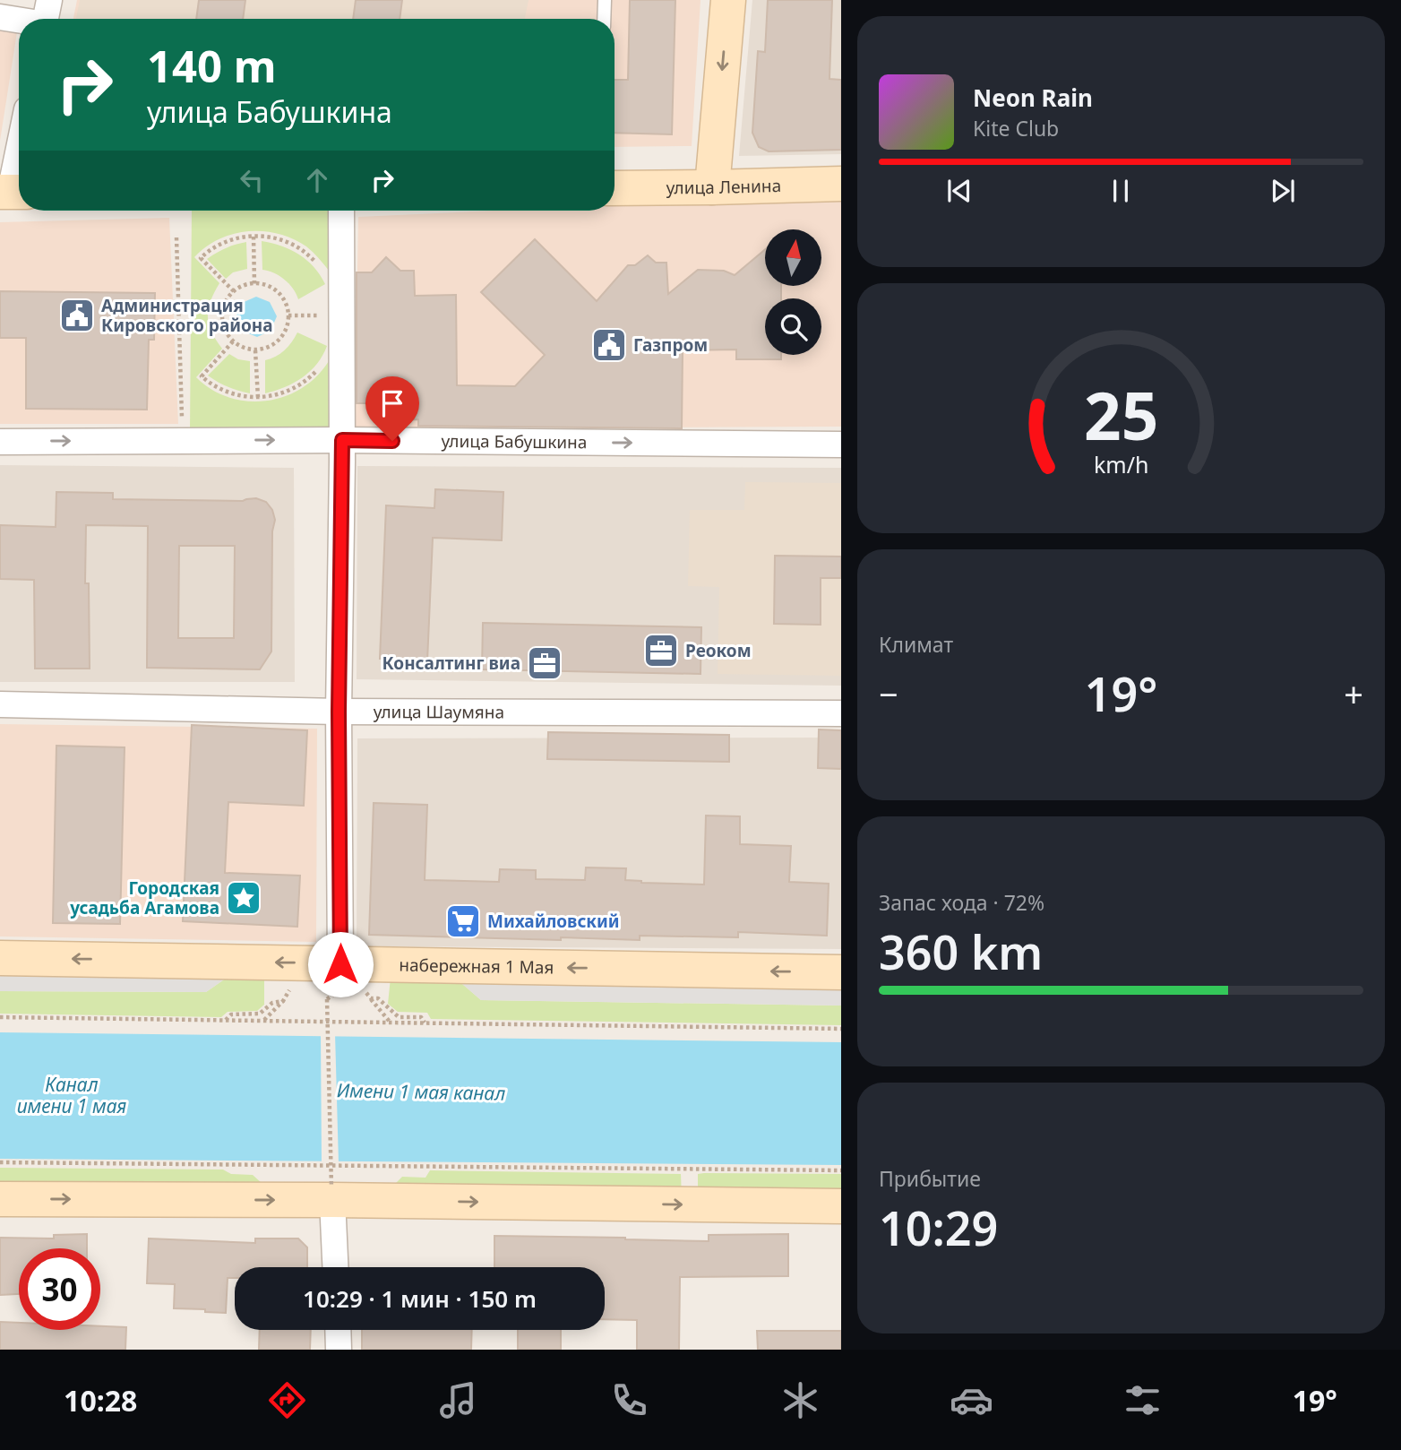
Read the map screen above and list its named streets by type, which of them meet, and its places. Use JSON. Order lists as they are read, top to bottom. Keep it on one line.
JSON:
{"streets":{"main road":["улица Ленина","набережная 1 Мая"],"street":["улица Бабушкина","улица Шаумяна"]},"one_way":["улица Бабушкина"],"water":["Канал имени 1 мая","Имени 1 мая канал"],"places":{"public building":["Администрация Кировского района","Газпром"],"office":["Реоком","Консалтинг виа"],"place":["Городская усадьба Агамова"],"supermarket":["Михайловский"]},"north":"top","page":{"turn":["140 m","улица Бабушкина"],"song":["Neon Rain","Kite Club"],"tile":["Климат",["Запас хода · 72%","360 km"],["Прибытие","10:29"]],"heat":["−","19°","+"],"limit":"30","trip":"10:29 · 1 мин · 150 m","tabs":["10:28","19°"],"gauge":["25","km/h"]}}
